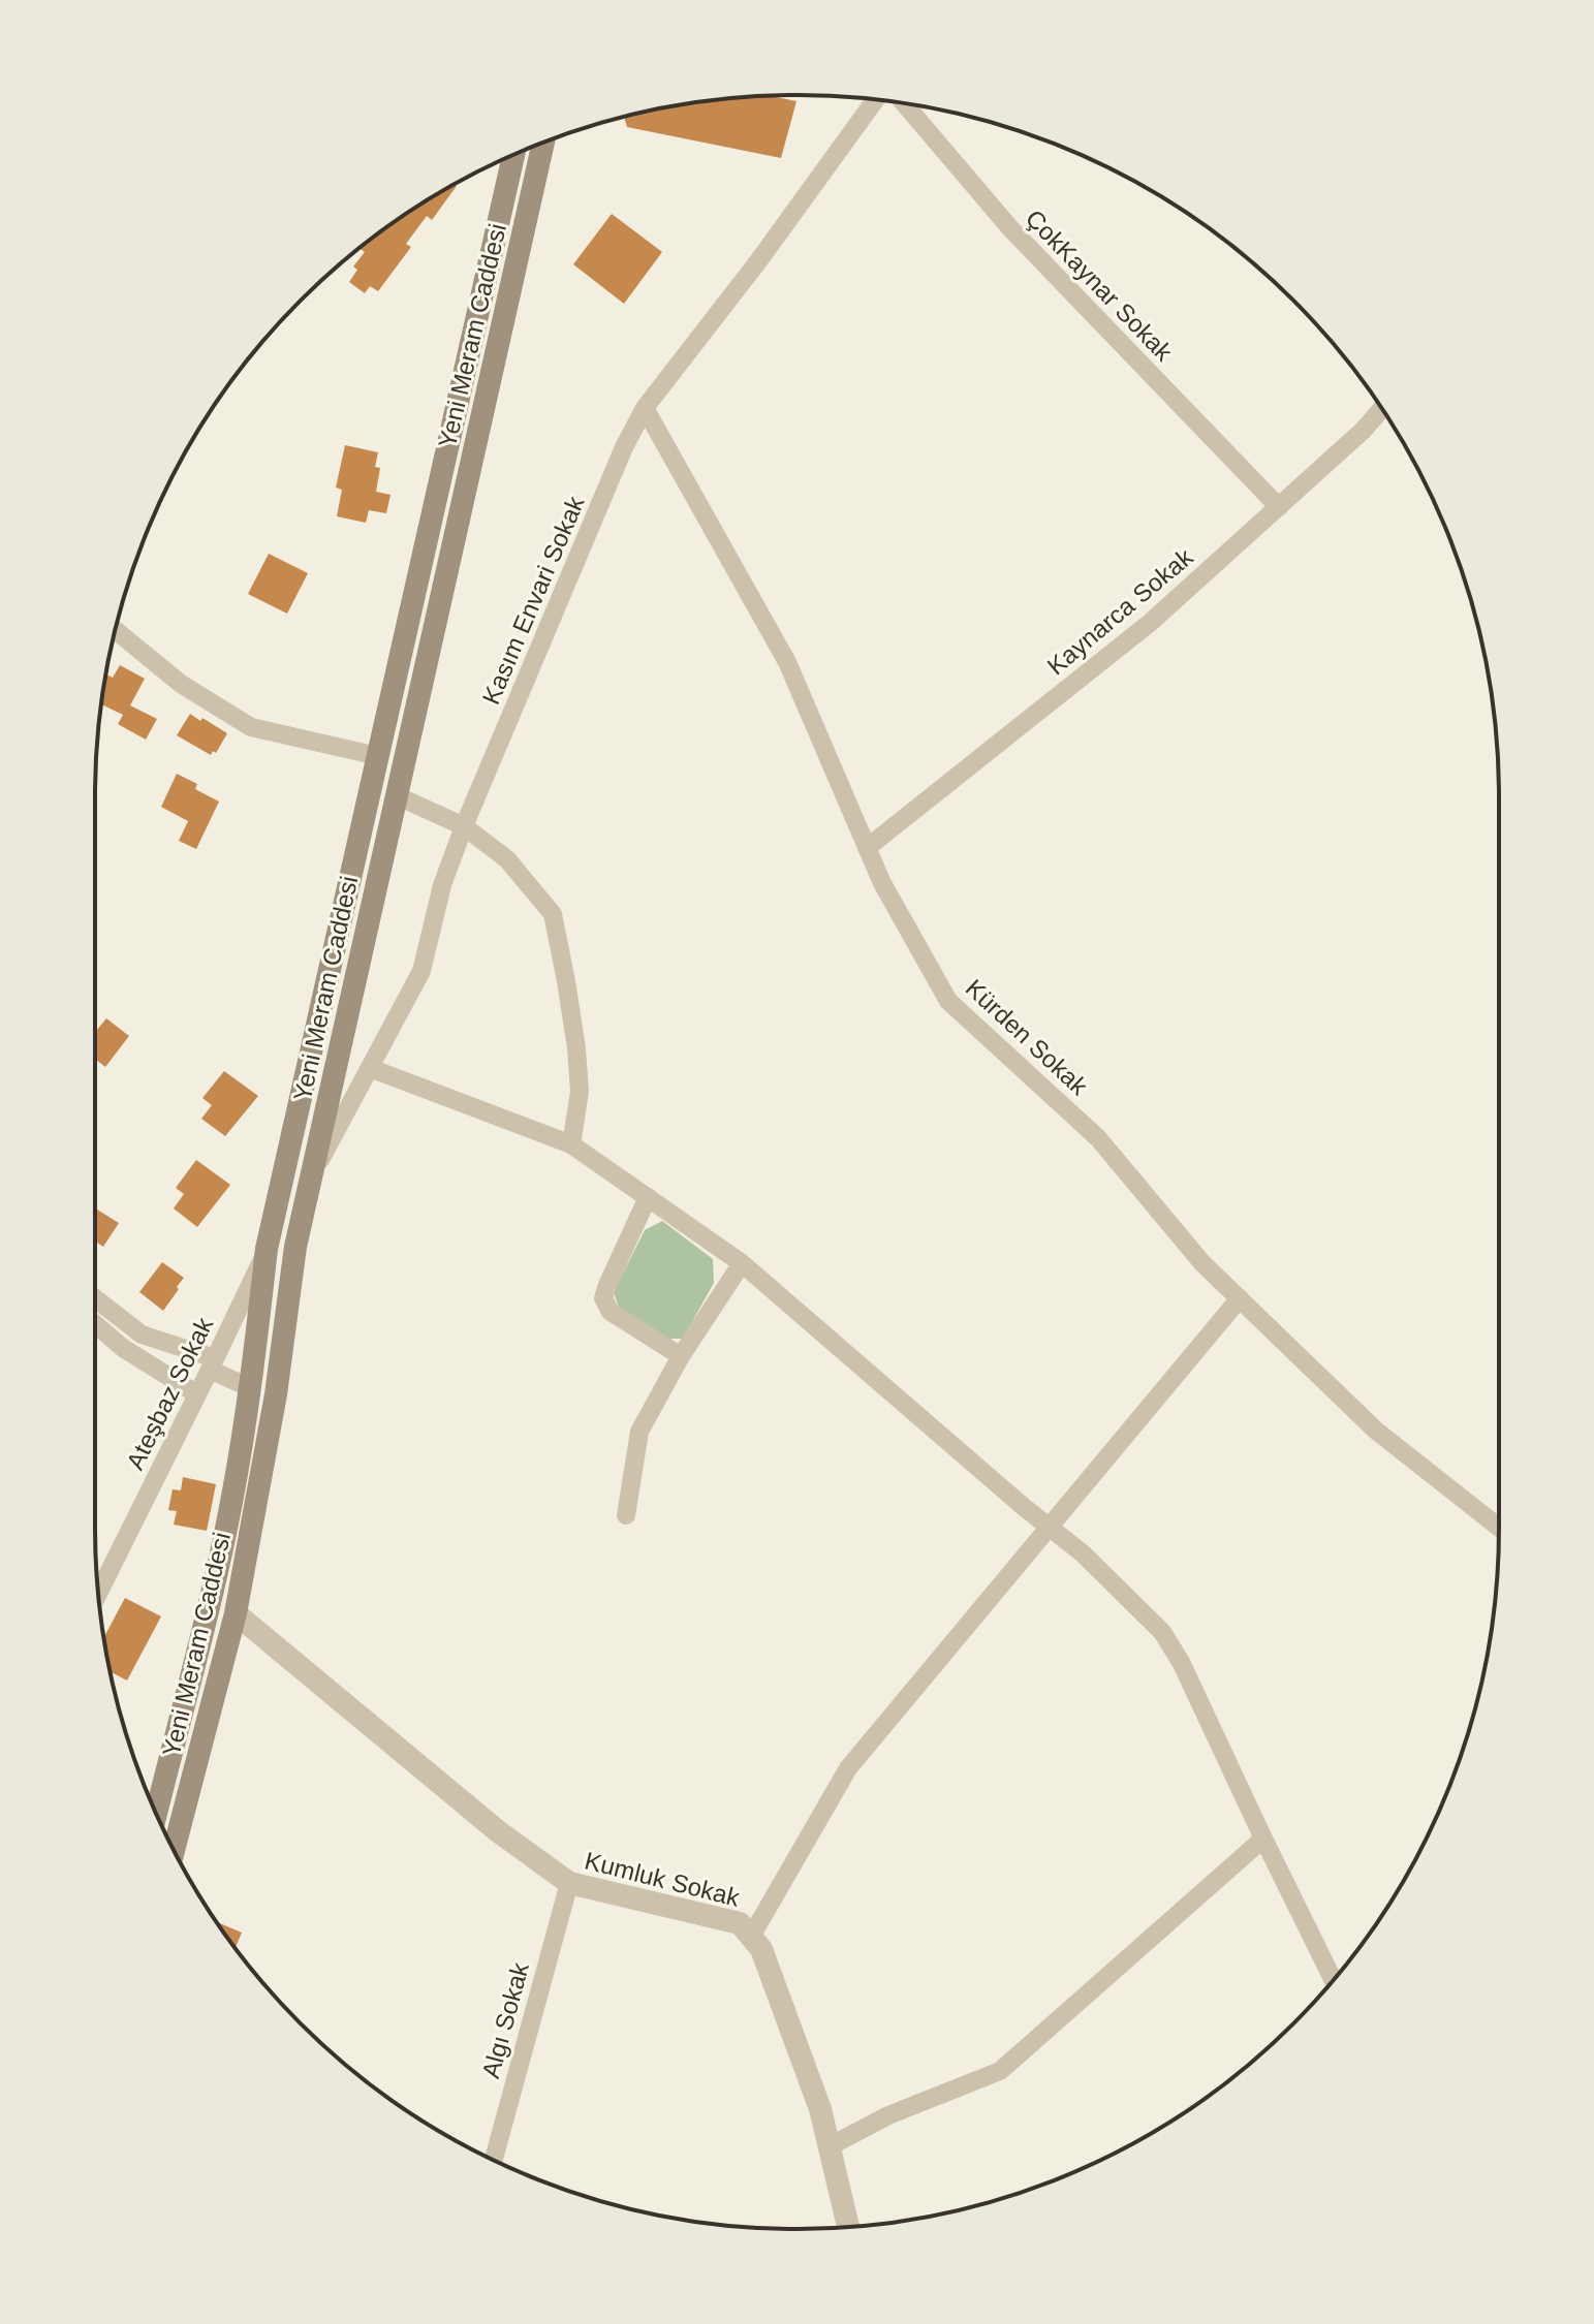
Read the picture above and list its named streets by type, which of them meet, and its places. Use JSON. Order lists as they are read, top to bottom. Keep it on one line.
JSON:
{"streets":{"main road":["Yeni Meram Caddesi"],"street":["ÇokKaynar Sokak","Kasım Envari Sokak","Kaynarca Sokak","Kürden Sokak","Ateşbaz Sokak","Kumluk Sokak","Algı Sokak"]},"crossings":[["ÇokKaynar Sokak","Kaynarca Sokak"],["Yeni Meram Caddesi","Kasım Envari Sokak"],["Yeni Meram Caddesi","Ateşbaz Sokak"],["Yeni Meram Caddesi","Kumluk Sokak"],["Kasım Envari Sokak","Kürden Sokak"],["Kaynarca Sokak","Kürden Sokak"],["Kumluk Sokak","Algı Sokak"]]}
